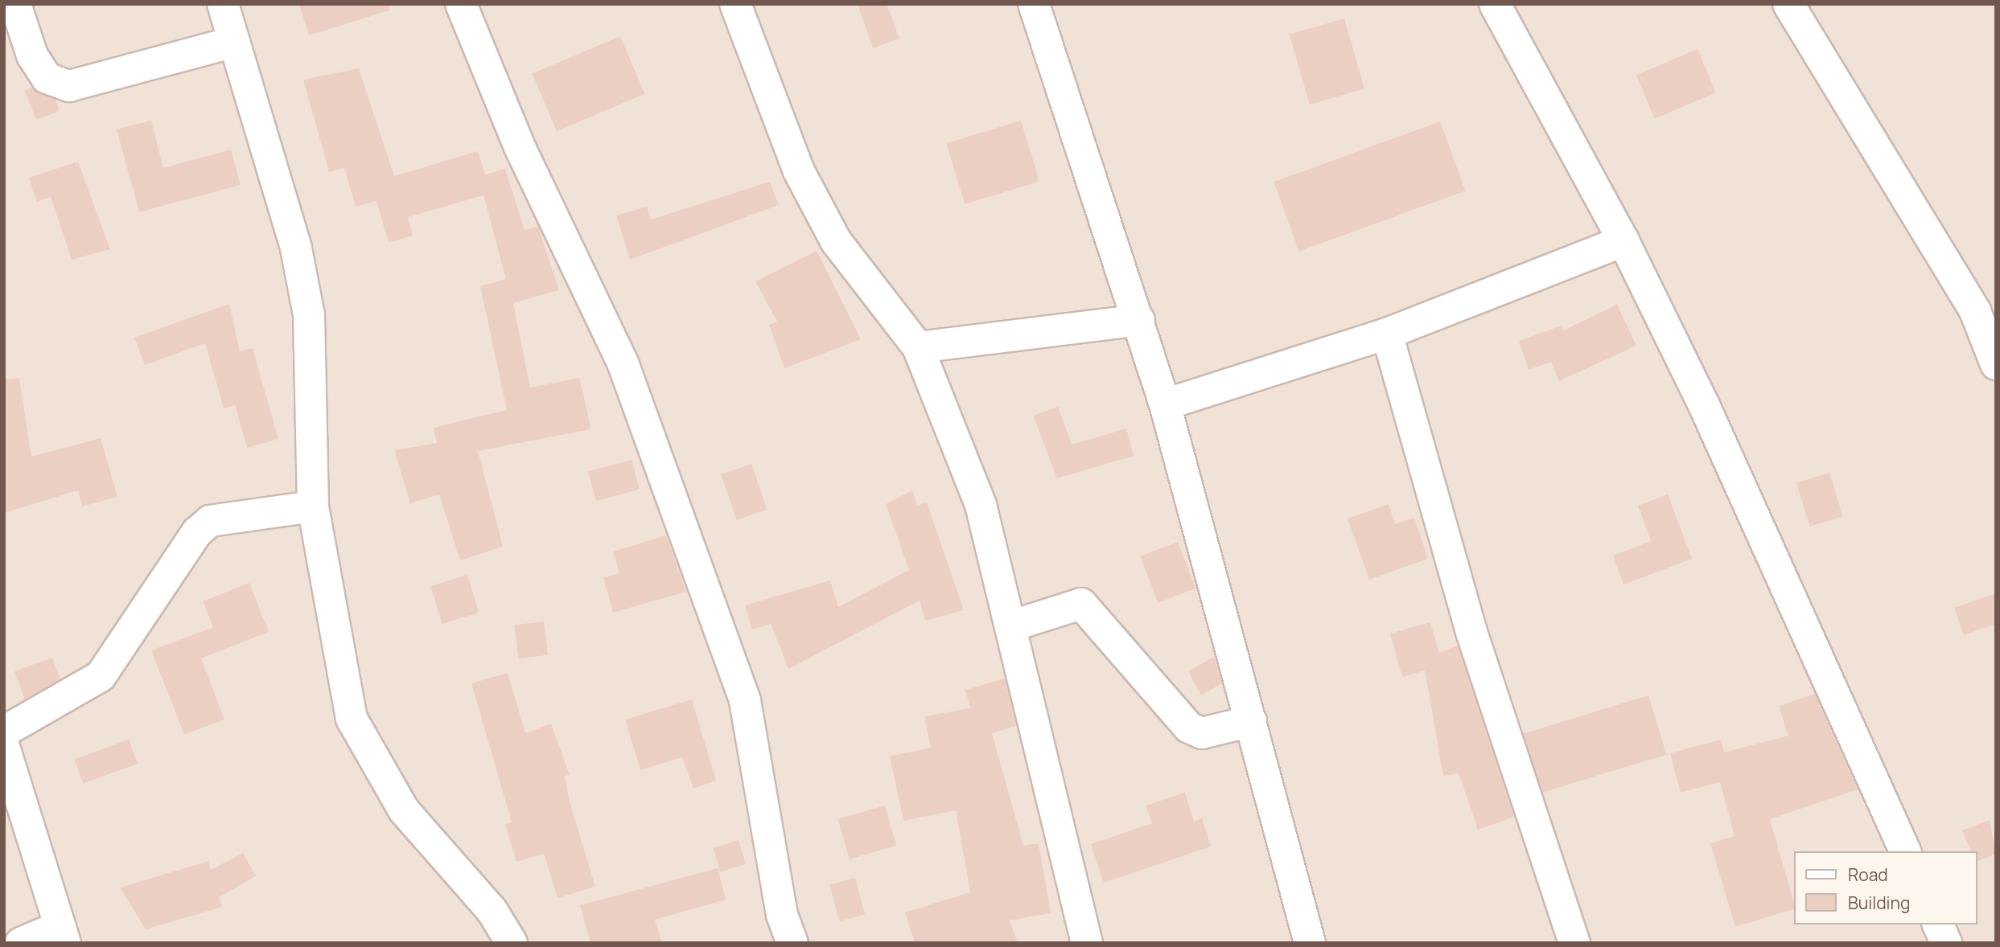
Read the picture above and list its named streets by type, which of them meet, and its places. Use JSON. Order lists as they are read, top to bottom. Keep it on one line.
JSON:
{"legend":["Road","Building"]}
